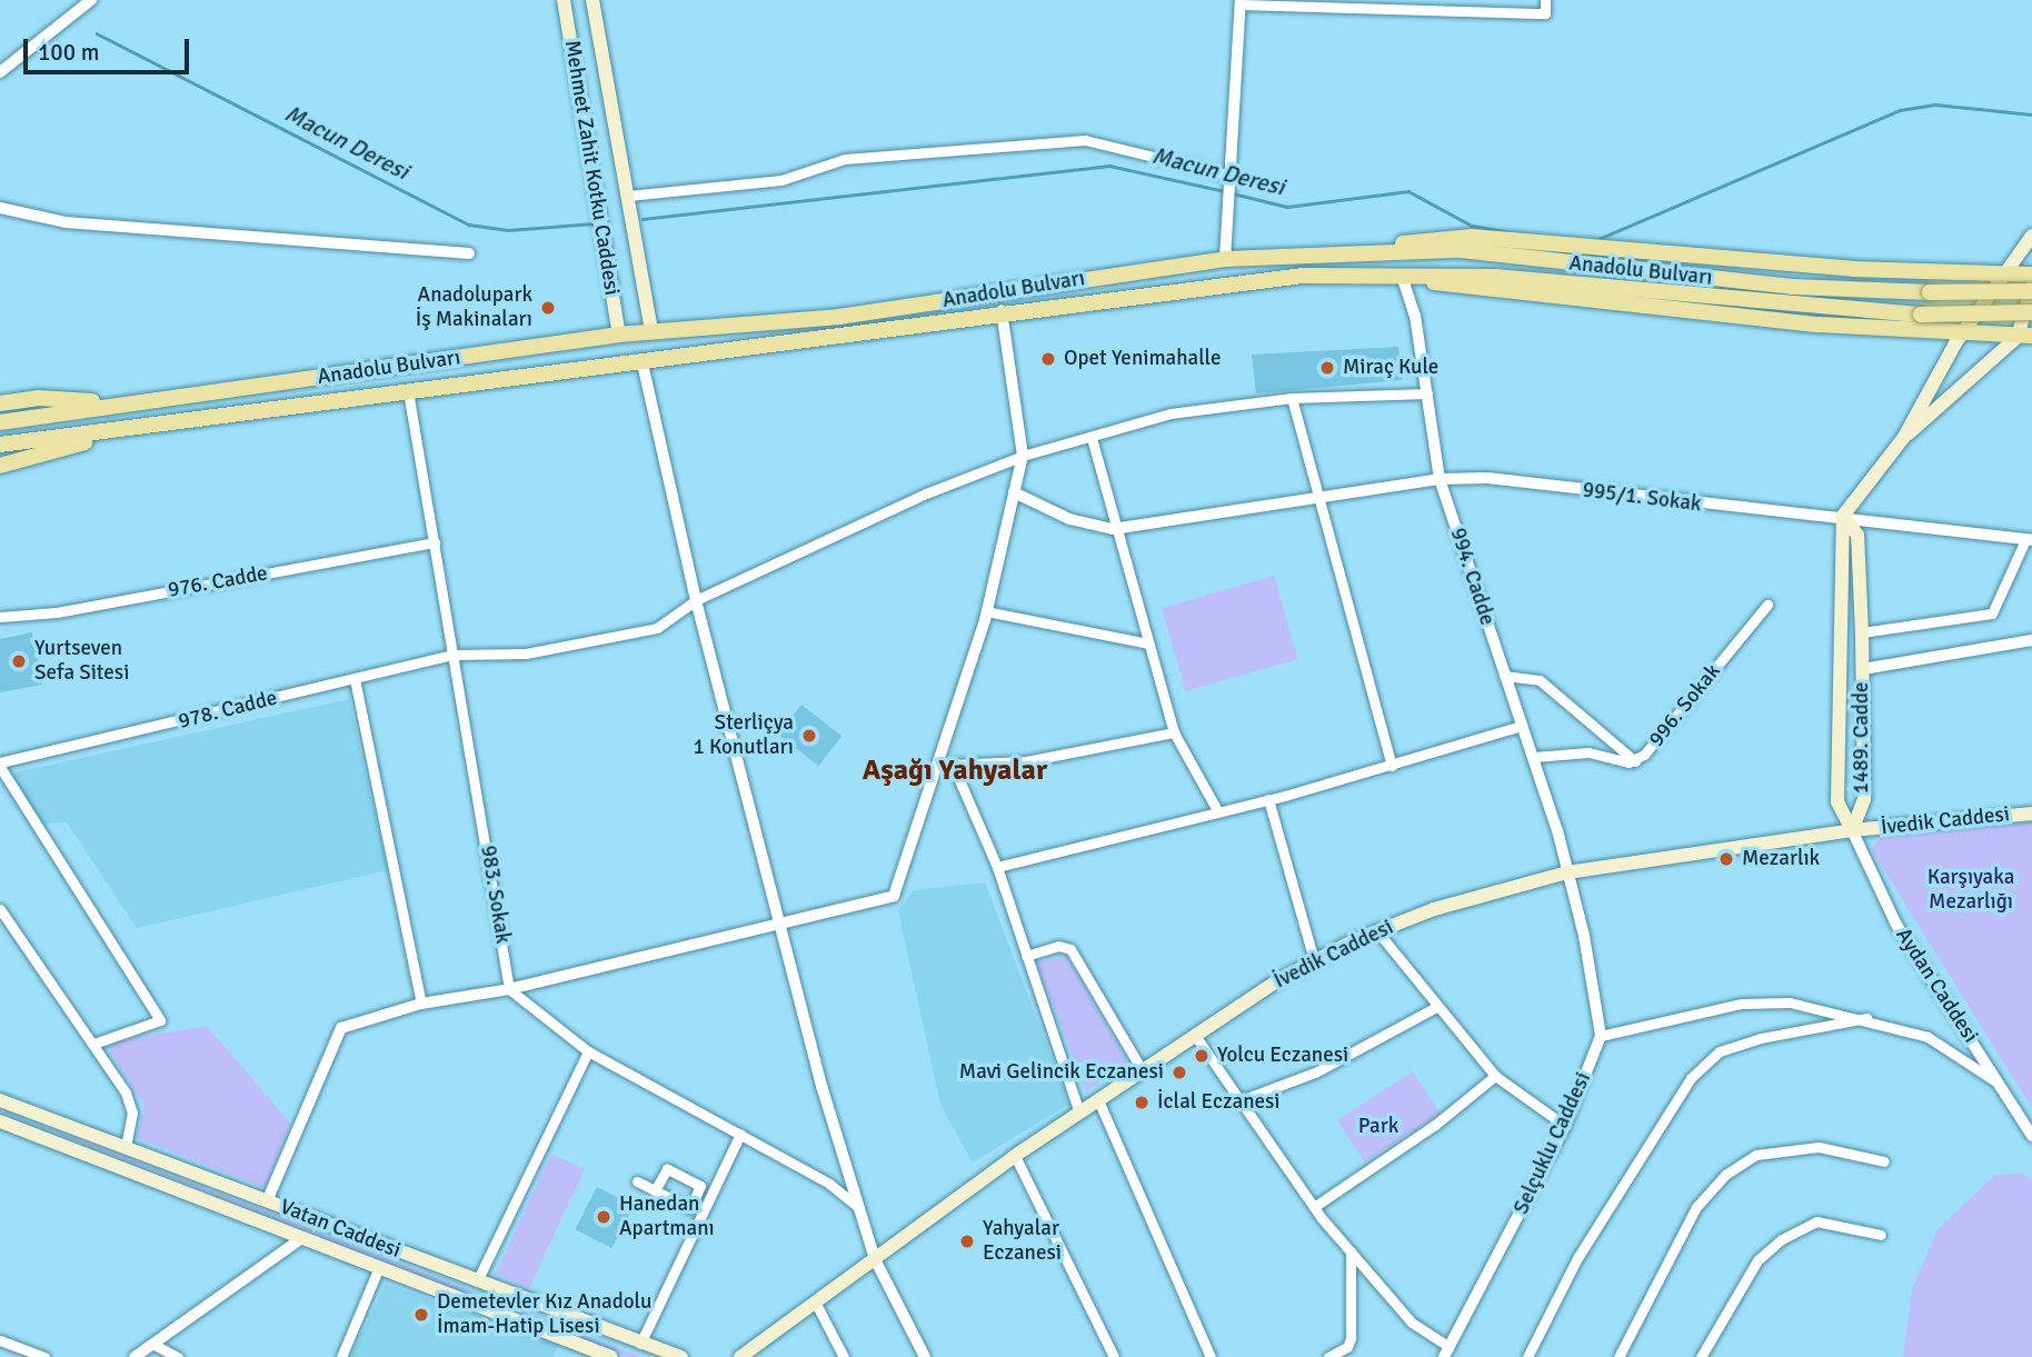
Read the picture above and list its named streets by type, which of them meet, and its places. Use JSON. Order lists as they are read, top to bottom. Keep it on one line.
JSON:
{"streets":{"main road":["Mehmet Zahit Kotku Caddesi","Anadolu Bulvarı","1489. Cadde","İvedik Caddesi","Vatan Caddesi"],"street":["995/1. Sokak","994. Cadde","976. Cadde","996. Sokak","978. Cadde","983. Sokak","Aydan Caddesi","Selçuklu Caddesi"]},"crossings":[["Mehmet Zahit Kotku Caddesi","Anadolu Bulvarı"],["Anadolu Bulvarı","994. Cadde"],["Anadolu Bulvarı","983. Sokak"],["995/1. Sokak","994. Cadde"],["995/1. Sokak","1489. Cadde"],["994. Cadde","996. Sokak"],["994. Cadde","978. Cadde"],["994. Cadde","İvedik Caddesi"],["976. Cadde","983. Sokak"],["978. Cadde","983. Sokak"],["1489. Cadde","İvedik Caddesi"],["1489. Cadde","Aydan Caddesi"],["İvedik Caddesi","Aydan Caddesi"]],"districts":["Aşağı Yahyalar"],"water":["Macun Deresi"],"parks":["Karşıyaka Mezarlığı","Park"],"places":["Anadolupark İş Makinaları","Opet Yenimahalle","Miraç Kule","Yurtseven Sefa Sitesi","Sterliçya 1 Konutları","Mezarlık","Yolcu Eczanesi","Mavi Gelincik Eczanesi","İclal Eczanesi","Hanedan Apartmanı","Yahyalar Eczanesi","Demetevler Kız Anadolu İmam-Hatip Lisesi"],"scale_bar":"100 m"}
